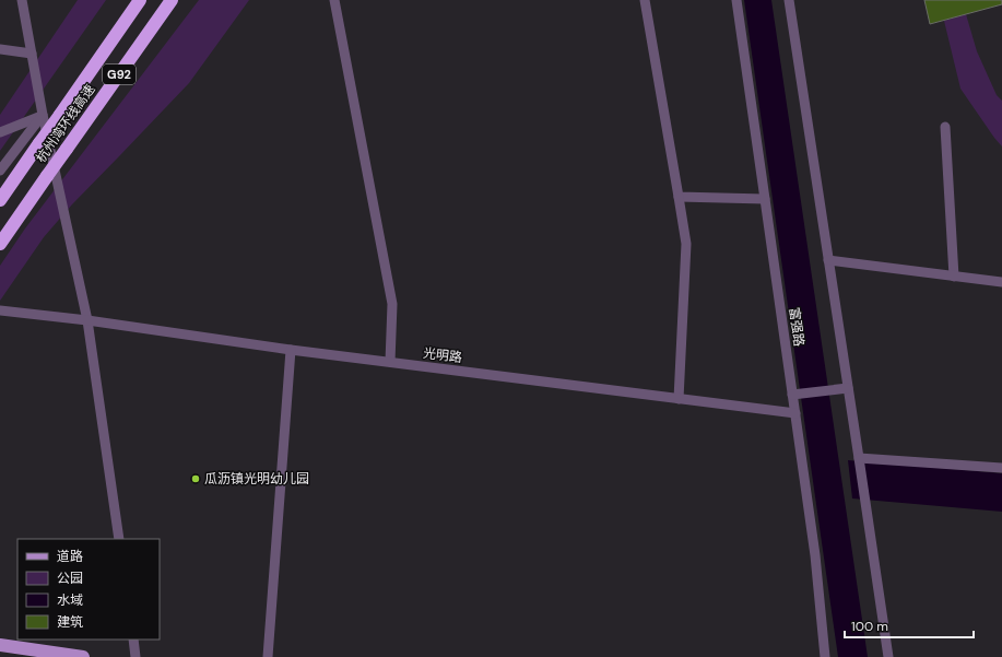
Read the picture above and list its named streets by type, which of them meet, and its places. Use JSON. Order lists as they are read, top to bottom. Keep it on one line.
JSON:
{"streets":{"highway":["G92","杭州湾环线高速"],"street":["富强路","光明路"]},"crossings":[["富强路","光明路"]],"places":["瓜沥镇光明幼儿园"],"legend":["道路","公园","水域","建筑"],"scale_bar":"100 m"}
